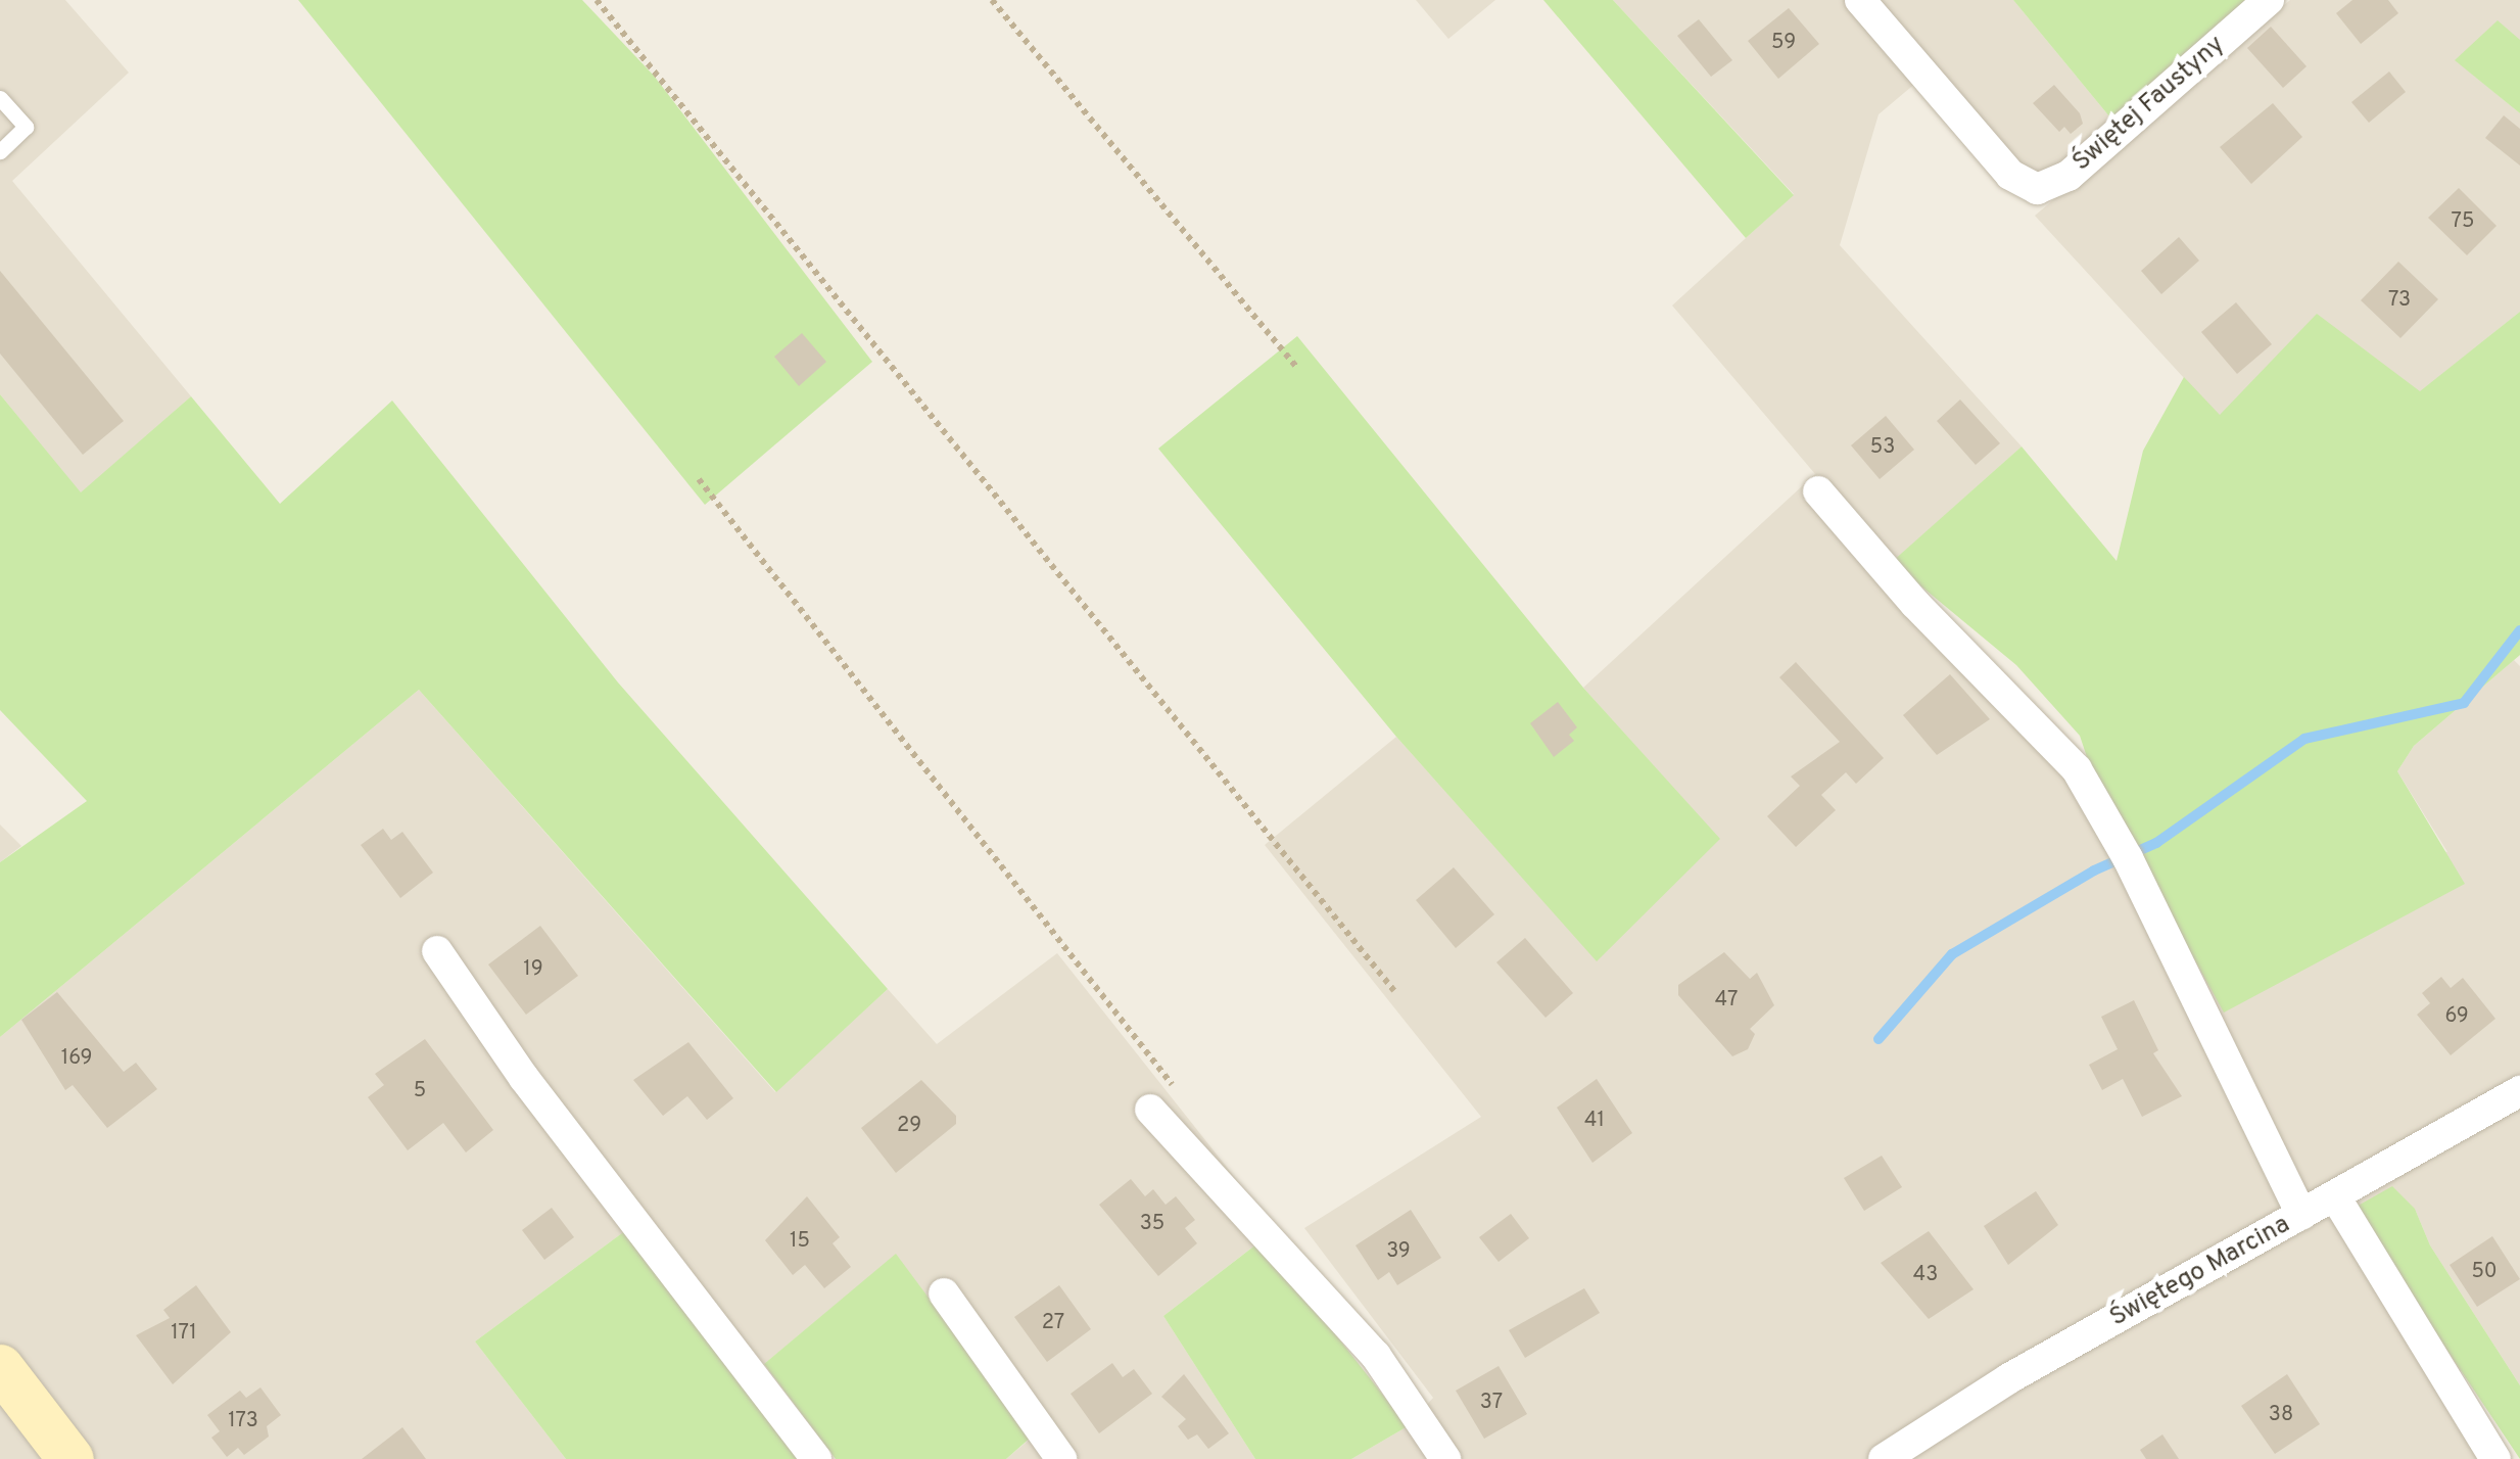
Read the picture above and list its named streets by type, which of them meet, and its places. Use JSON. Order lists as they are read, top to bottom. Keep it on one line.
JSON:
{"streets":{"street":["Świętej Faustyny","Świętego Marcina"]},"house_numbers":["59","75","73","53","19","47","69","169","5","41","29","35","15","39","50","43","27","171","37","38","173"]}
